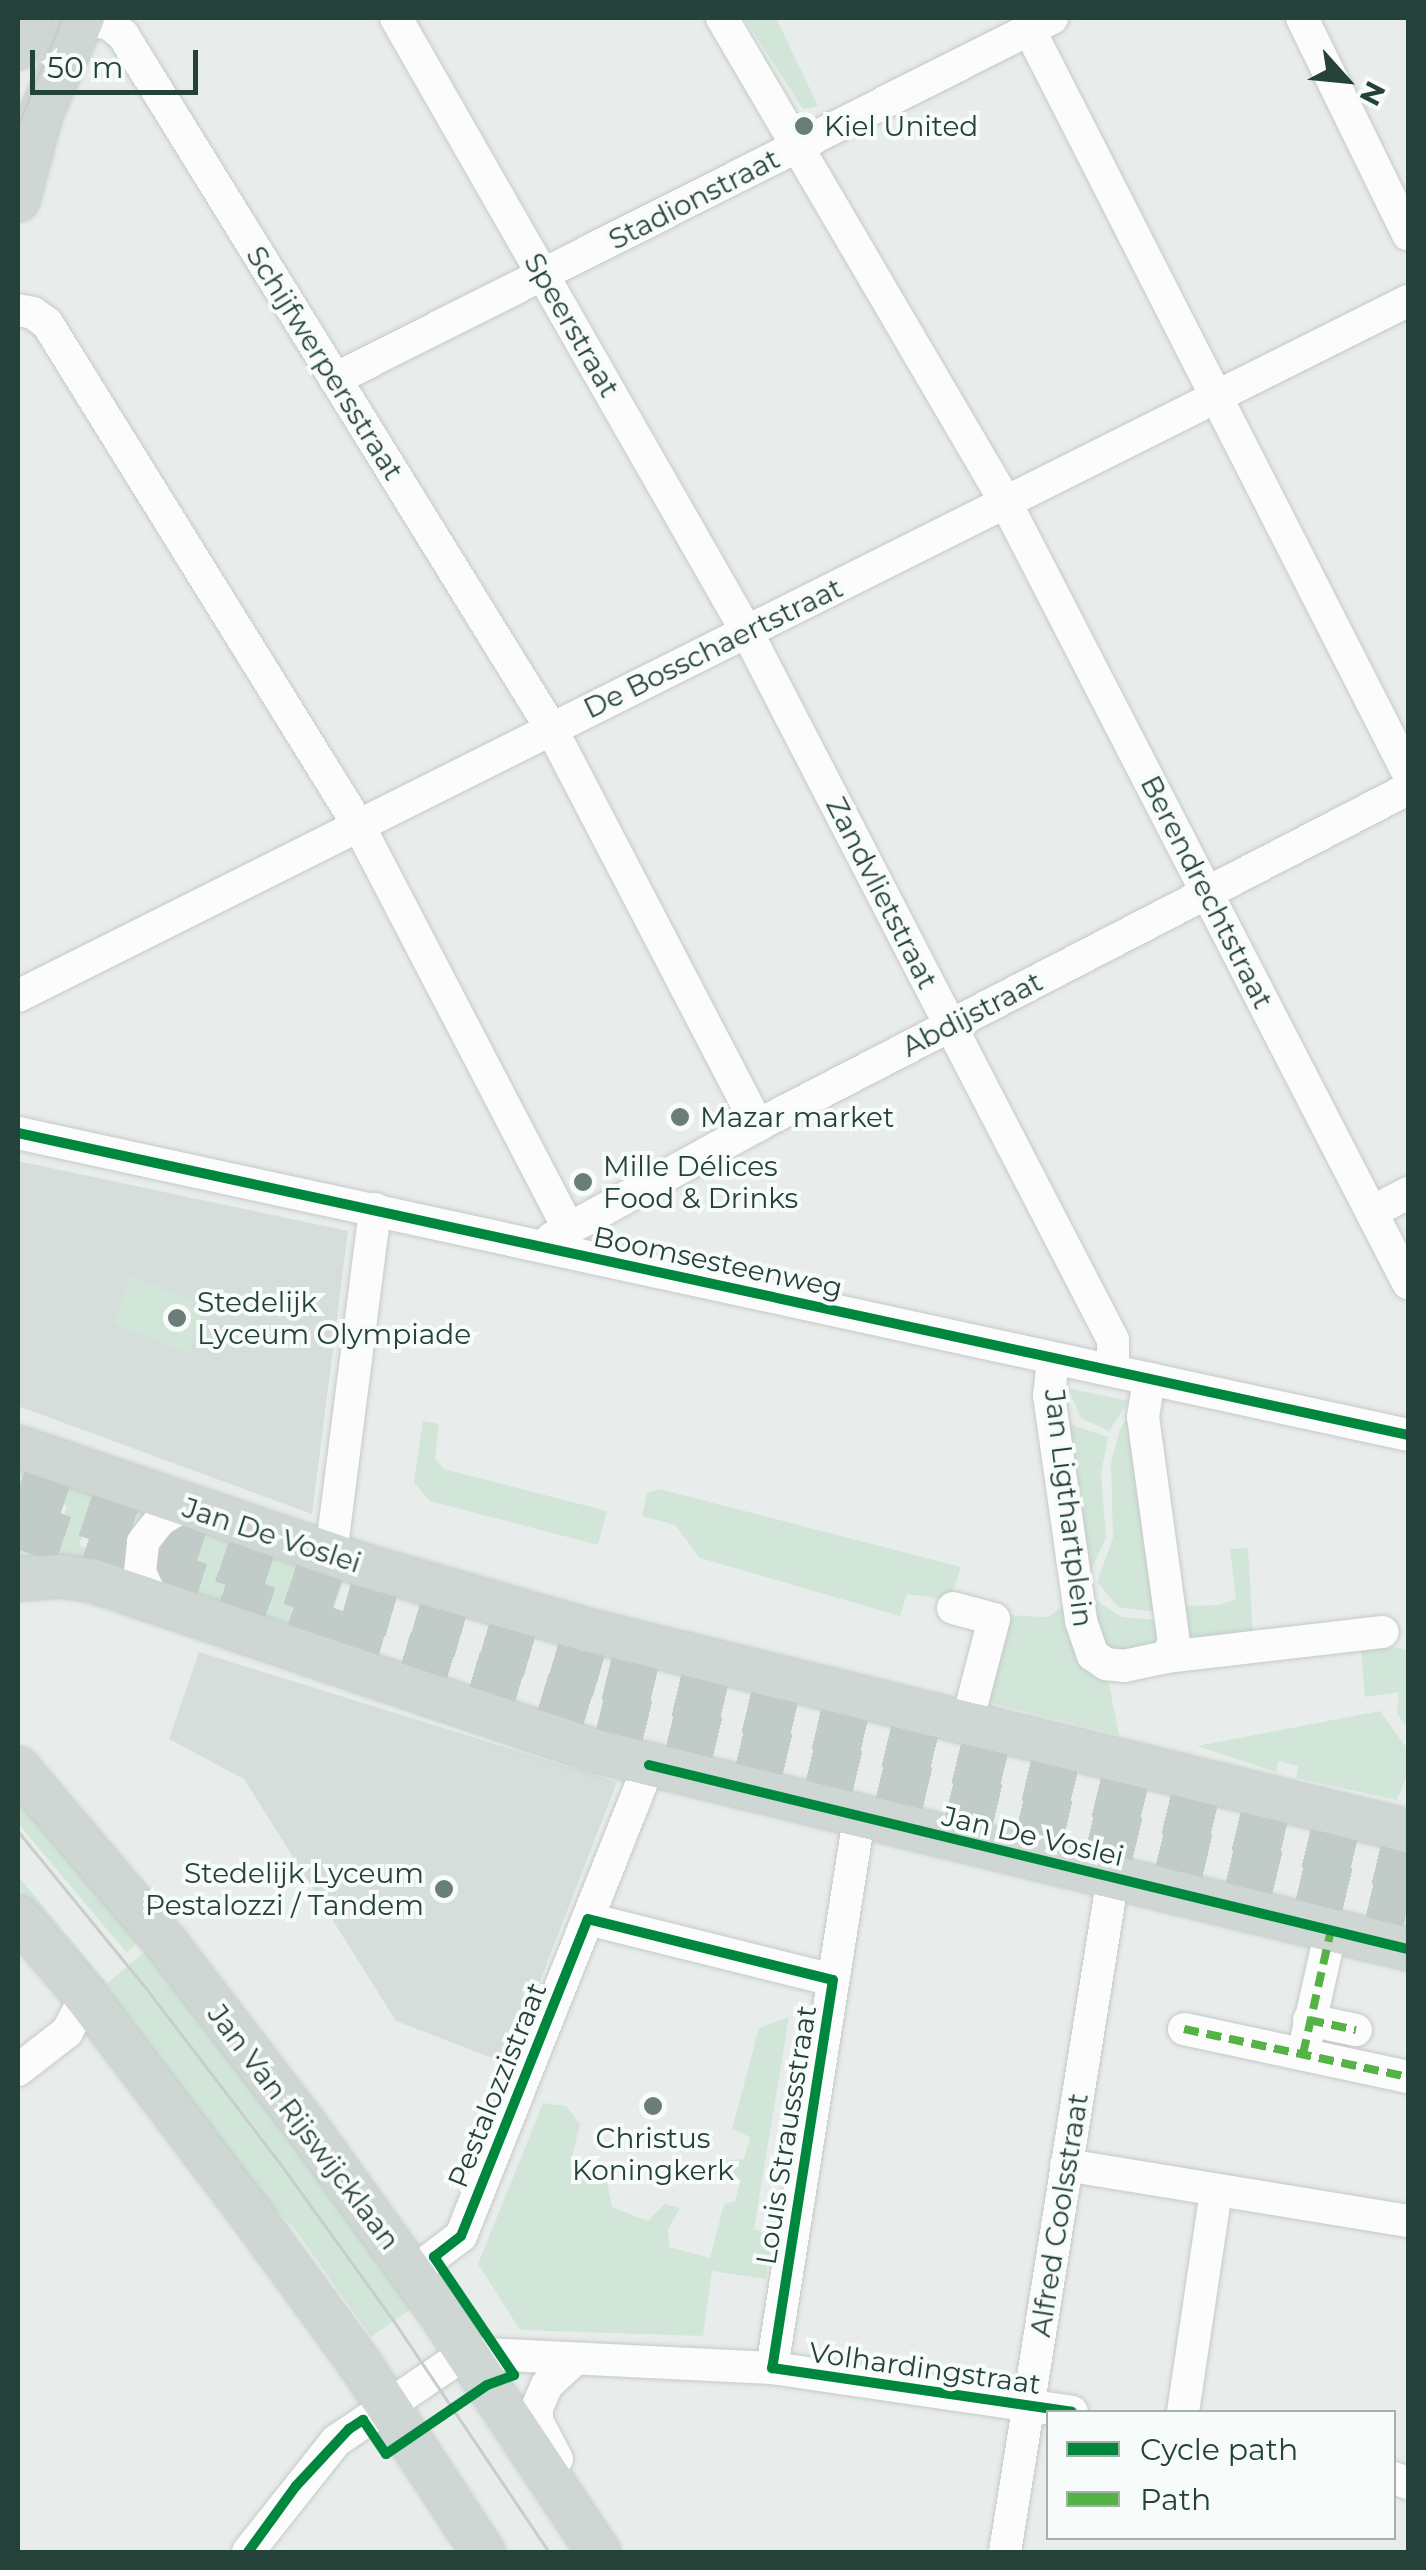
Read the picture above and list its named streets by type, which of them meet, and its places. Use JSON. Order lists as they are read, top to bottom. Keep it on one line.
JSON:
{"streets":{"main road":["Jan De Voslei","Jan Van Rijswijcklaan"],"street":["Stadionstraat","Speerstraat","Schijfwerpersstraat","De Bosschaertstraat","Berendrechtstraat","Zandvlietstraat","Abdijstraat","Boomsesteenweg","Jan Ligthartplein","Pestalozzistraat","Louis Straussstraat","Alfred Coolsstraat","Volhardingstraat"]},"crossings":[["Stadionstraat","Speerstraat"],["Stadionstraat","Schijfwerpersstraat"],["Stadionstraat","Berendrechtstraat"],["Speerstraat","De Bosschaertstraat"],["Speerstraat","Zandvlietstraat"],["Schijfwerpersstraat","De Bosschaertstraat"],["Schijfwerpersstraat","Abdijstraat"],["De Bosschaertstraat","Berendrechtstraat"],["De Bosschaertstraat","Zandvlietstraat"],["Berendrechtstraat","Abdijstraat"],["Zandvlietstraat","Abdijstraat"],["Zandvlietstraat","Boomsesteenweg"],["Abdijstraat","Boomsesteenweg"],["Boomsesteenweg","Jan Ligthartplein"],["Jan De Voslei","Pestalozzistraat"],["Jan De Voslei","Louis Straussstraat"],["Jan De Voslei","Alfred Coolsstraat"],["Pestalozzistraat","Jan Van Rijswijcklaan"],["Pestalozzistraat","Louis Straussstraat"],["Jan Van Rijswijcklaan","Volhardingstraat"],["Louis Straussstraat","Volhardingstraat"],["Alfred Coolsstraat","Volhardingstraat"]],"places":["Kiel United","Mazar market","Mille Délices Food & Drinks","Stedelijk Lyceum Olympiade","Stedelijk Lyceum Pestalozzi / Tandem","Christus Koningkerk"],"legend":["Cycle path","Path"],"scale_bar":"50 m","north":"bottom right"}
